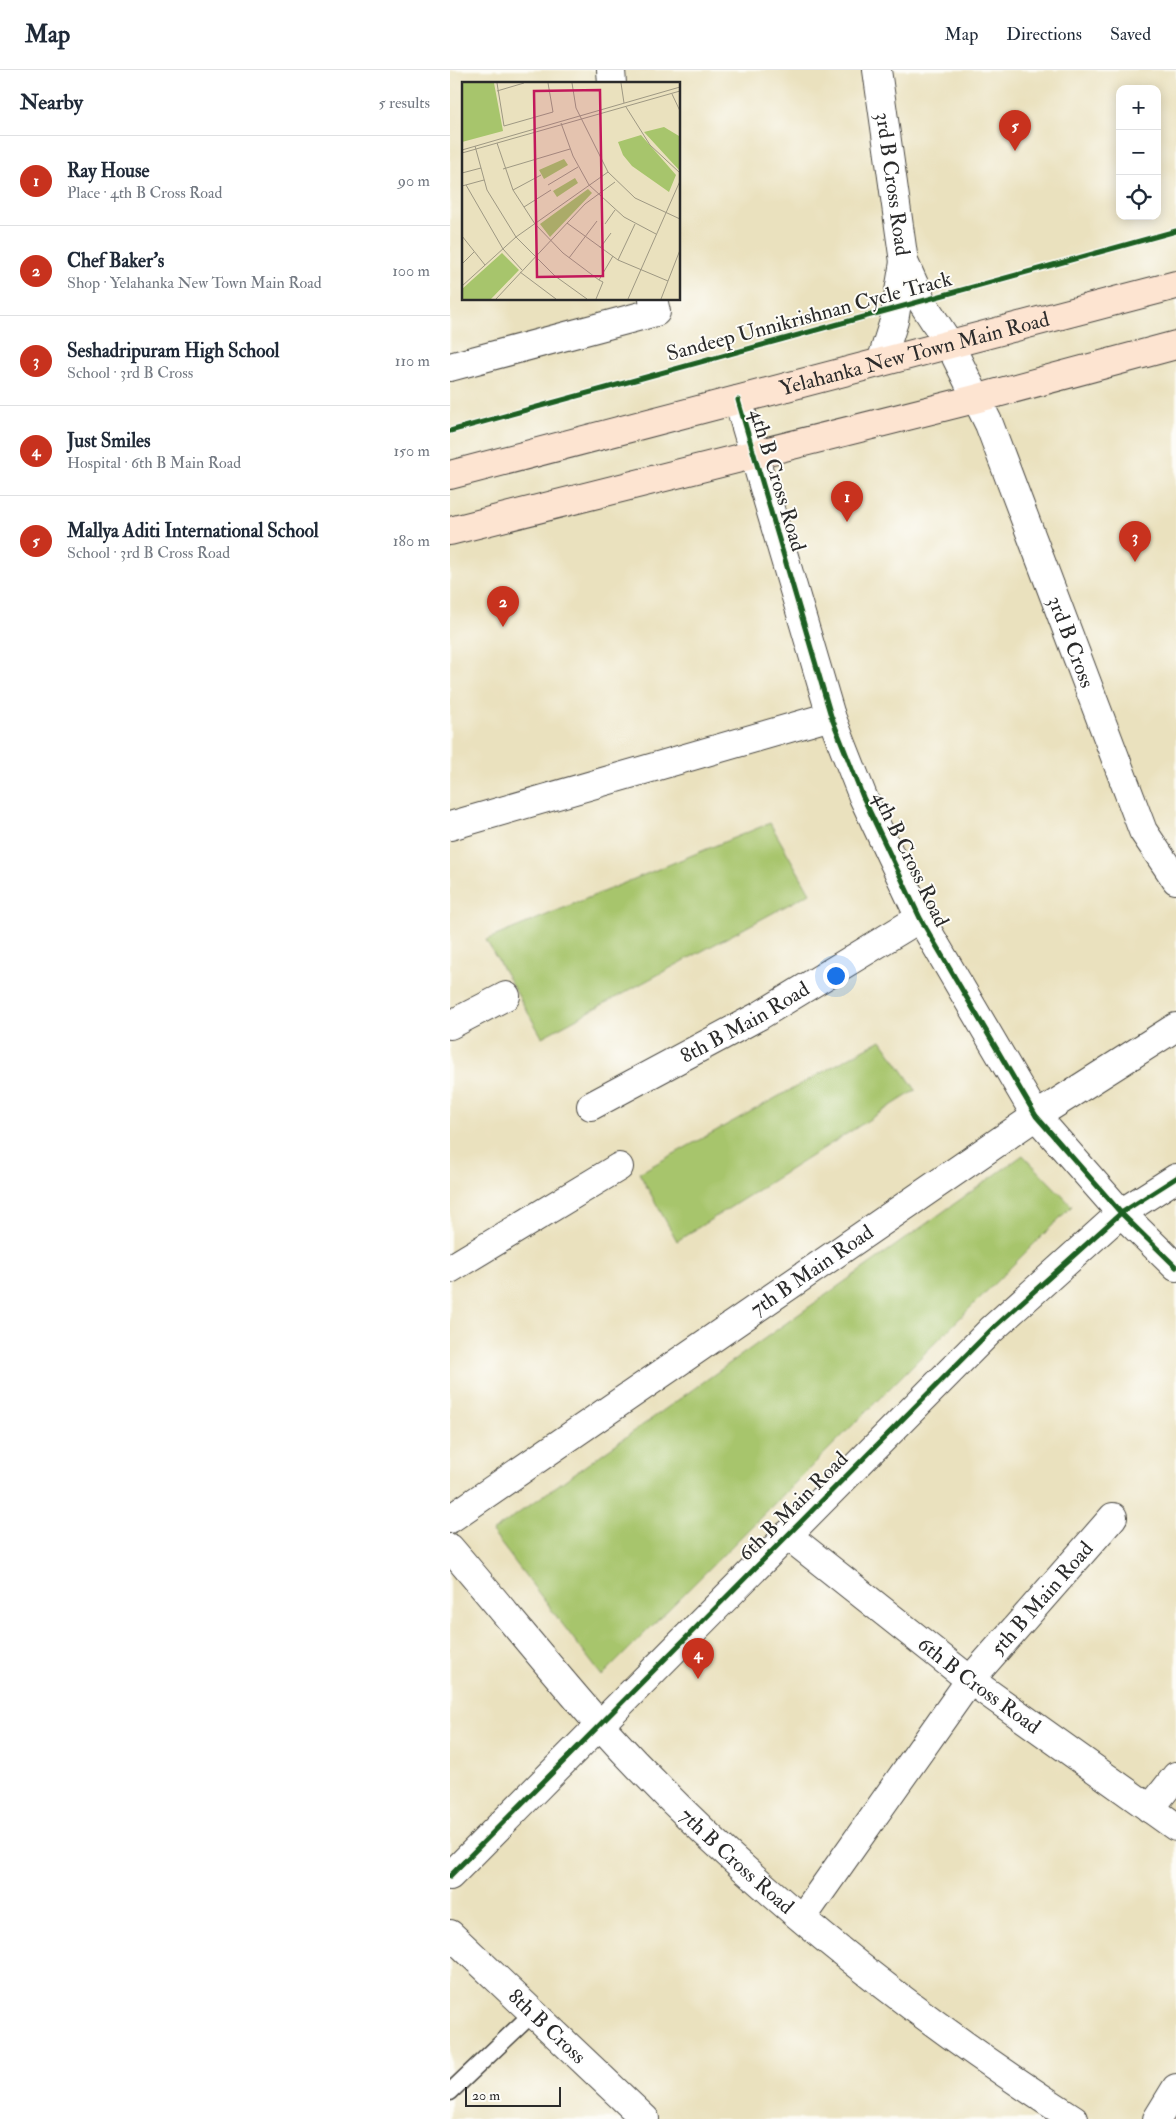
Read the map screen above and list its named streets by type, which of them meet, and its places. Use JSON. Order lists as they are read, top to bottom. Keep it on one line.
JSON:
{"streets":{"main road":["Yelahanka New Town Main Road"],"street":["3rd B Cross Road","4th B Cross Road","3rd B Cross","8th B Main Road","7th B Main Road","6th B Main Road","5th B Main Road","6th B Cross Road","7th B Cross Road","8th B Cross"],"cycle path":["Sandeep Unnikrishnan Cycle Track"]},"crossings":[["3rd B Cross Road","Yelahanka New Town Main Road"],["3rd B Cross Road","3rd B Cross"],["Yelahanka New Town Main Road","4th B Cross Road"],["4th B Cross Road","8th B Main Road"],["4th B Cross Road","7th B Main Road"],["4th B Cross Road","6th B Main Road"],["6th B Main Road","6th B Cross Road"],["6th B Main Road","7th B Cross Road"],["5th B Main Road","6th B Cross Road"],["5th B Main Road","7th B Cross Road"]],"scale_bar":"20 m","page":{"header":"Map","nav":["Map","Directions","Saved"],"heading":["Nearby","5 results"],"map_buttons":["+","−"],"pins":["5","1","3","2","4"],"list":[{"mark":"1","name":"Ray House","note":"Place · 4th B Cross Road","value":"90 m"},{"mark":"2","name":"Chef Baker's","note":"Shop · Yelahanka New Town Main Road","value":"100 m"},{"mark":"3","name":"Seshadripuram High School","note":"School · 3rd B Cross","value":"110 m"},{"mark":"4","name":"Just Smiles","note":"Hospital · 6th B Main Road","value":"150 m"},{"mark":"5","name":"Mallya Aditi International School","note":"School · 3rd B Cross Road","value":"180 m"}],"scale":"20 m"}}
